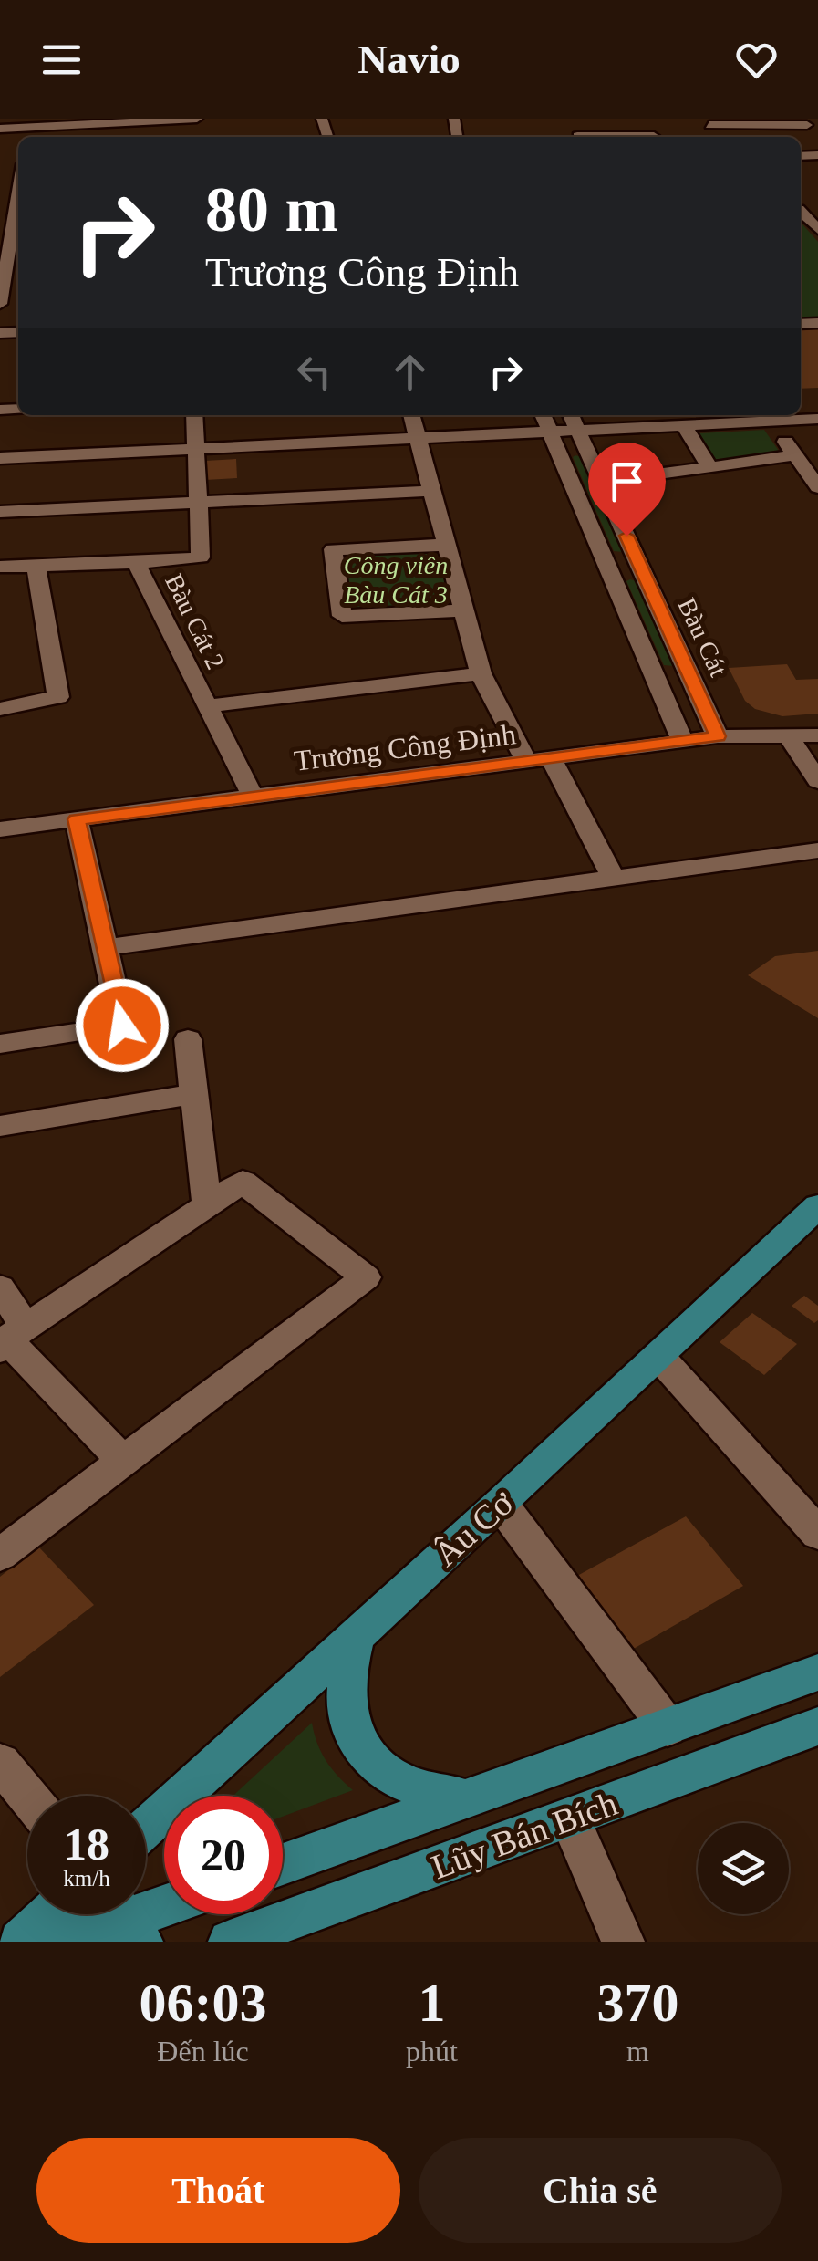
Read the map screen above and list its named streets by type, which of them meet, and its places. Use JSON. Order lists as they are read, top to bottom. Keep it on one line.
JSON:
{"streets":{"main road":["Âu Cơ","Lũy Bán Bích"],"street":["Bàu Cát 2","Bàu Cát","Trương Công Định"]},"crossings":[["Bàu Cát 2","Trương Công Định"],["Bàu Cát","Trương Công Định"]],"parks":["Công viên Bàu Cát 3"],"page":{"header":"Navio","turn":["80 m","Trương Công Định"],"speed":"18 km/h","limit":"20","eta":["06:03","Đến lúc","1","phút","370","m"],"buttons":["Thoát","Chia sẻ"]}}
